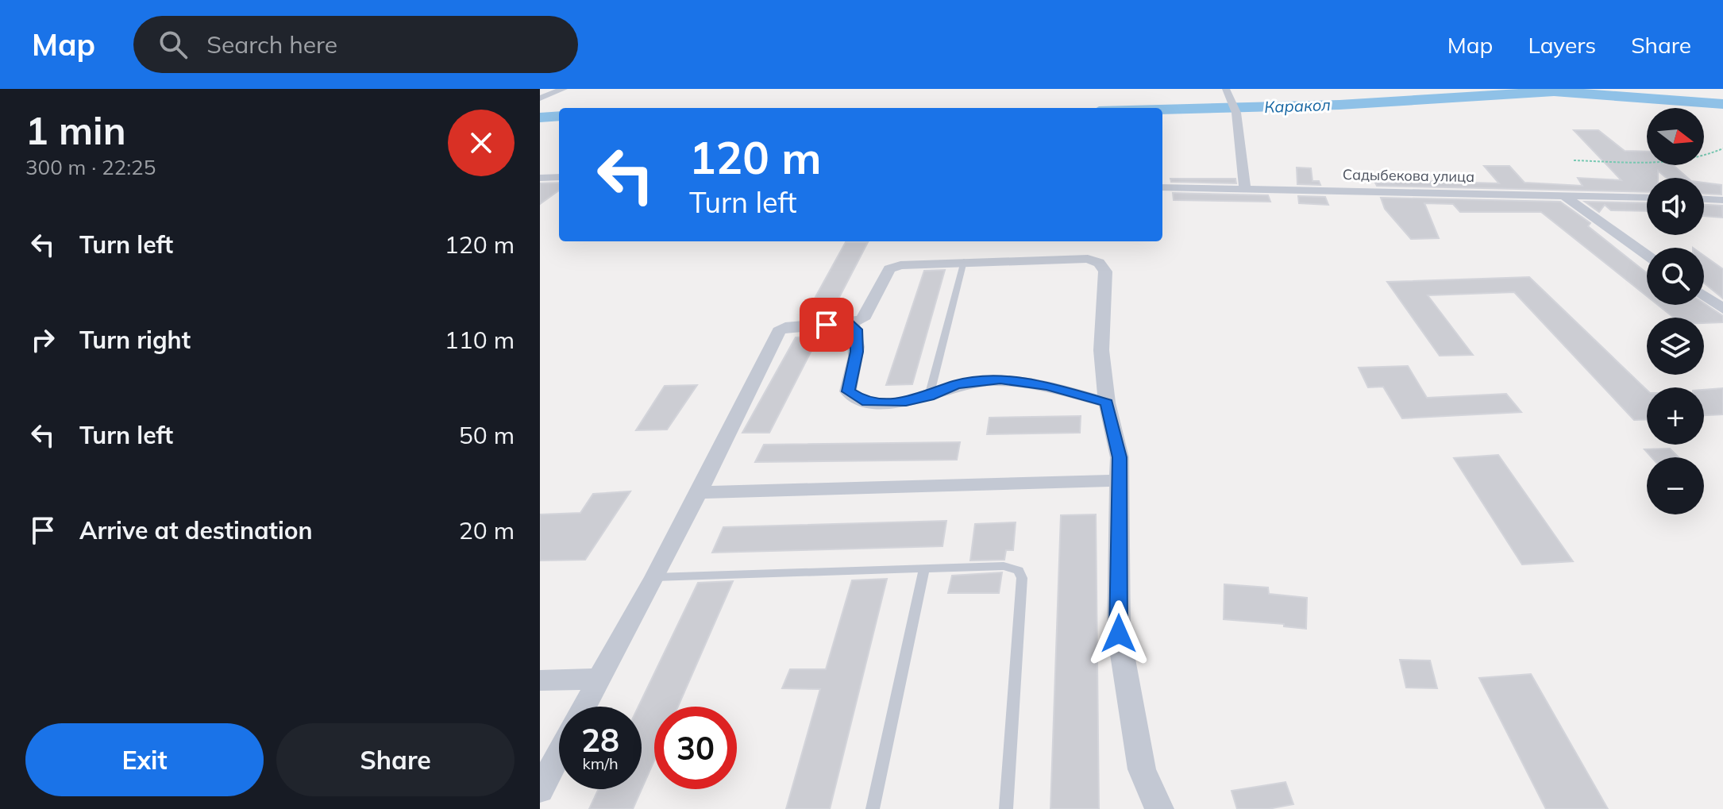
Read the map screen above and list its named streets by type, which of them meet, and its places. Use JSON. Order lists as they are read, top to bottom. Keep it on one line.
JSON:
{"streets":{"street":["Садыбекова улица"]},"water":["Каракол"],"north":"right","page":{"header":"Map","search":"Search here","nav":["Map","Layers","Share"],"heading":["1 min","300 m · 22:25"],"map_buttons":["+","−"],"turn":["120 m","Turn left"],"list":[{"name":"Turn left","value":"120 m"},{"name":"Turn right","value":"110 m"},{"name":"Turn left","value":"50 m"},{"name":"Arrive at destination","value":"20 m"}],"speed":"28 km/h","limit":"30","buttons":["Exit","Share"]}}
